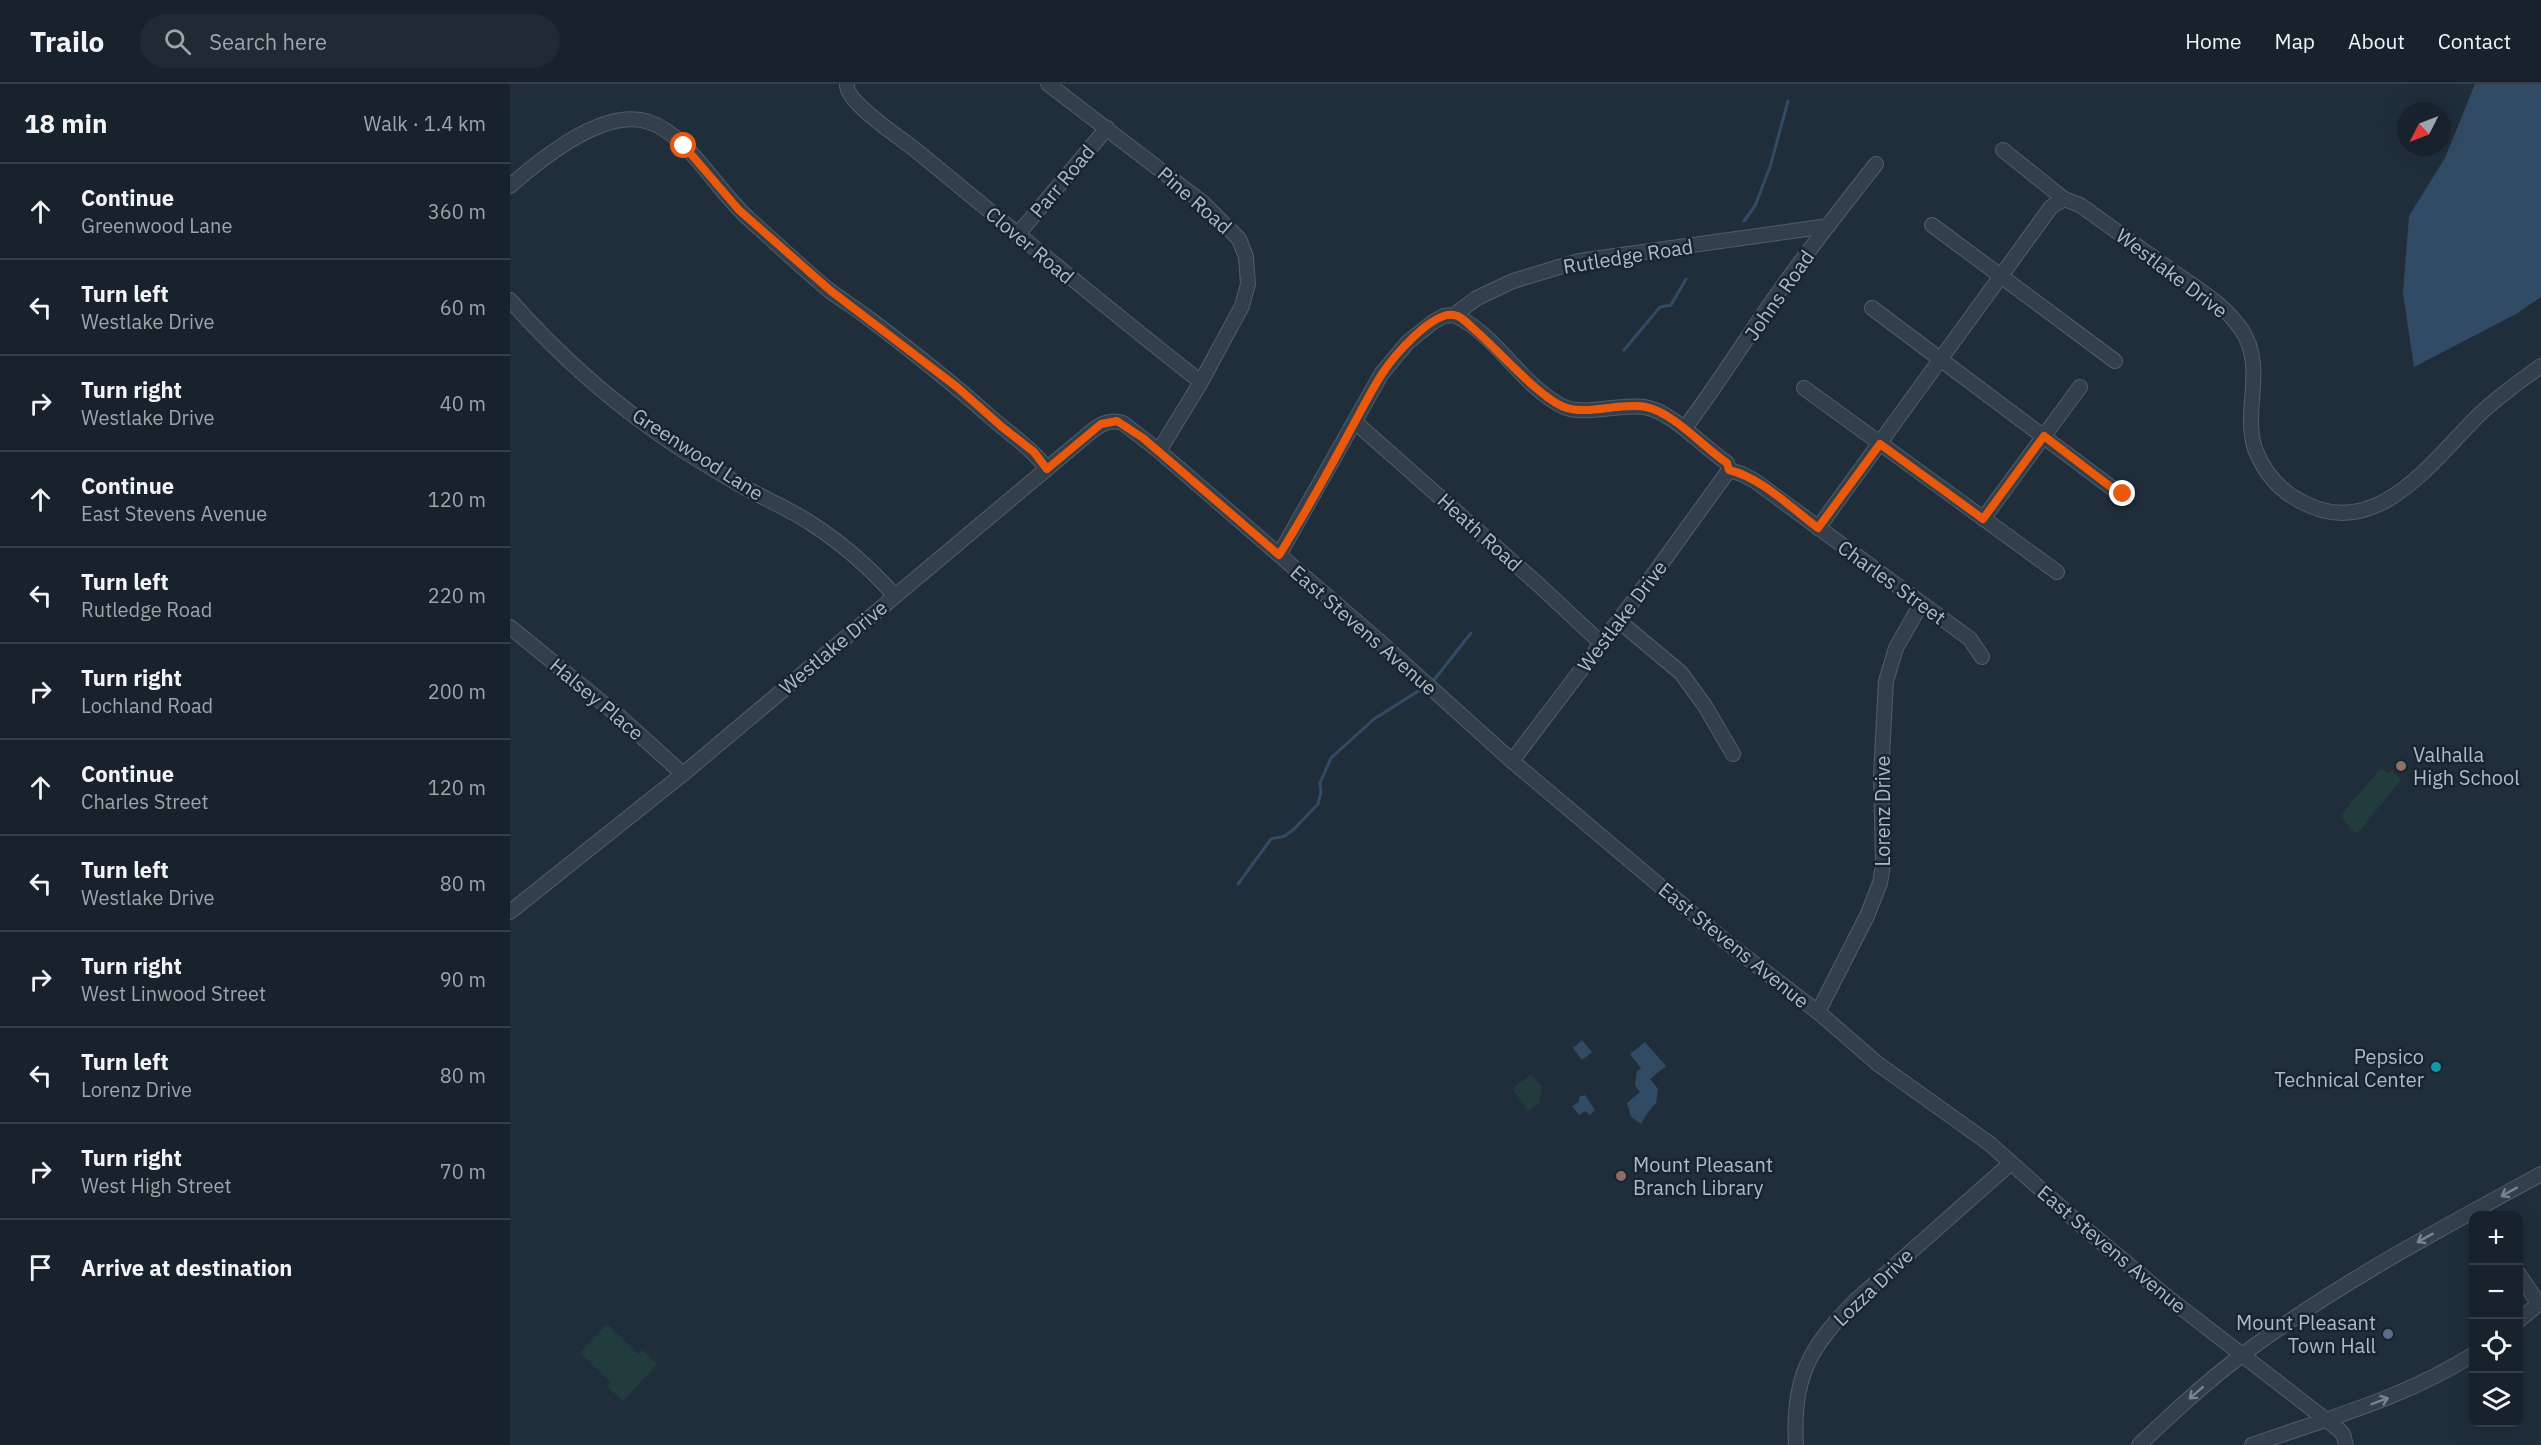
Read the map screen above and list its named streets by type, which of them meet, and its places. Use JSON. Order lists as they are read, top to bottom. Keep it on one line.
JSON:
{"streets":{"street":["Parr Road","Pine Road","Clover Road","Rutledge Road","Westlake Drive","Johns Road","Greenwood Lane","Heath Road","Charles Street","East Stevens Avenue","Halsey Place","Lorenz Drive","Lozza Drive"]},"crossings":[["Parr Road","Pine Road"],["Parr Road","Clover Road"],["Pine Road","Clover Road"],["Pine Road","Westlake Drive"],["Pine Road","East Stevens Avenue"],["Rutledge Road","Johns Road"],["Rutledge Road","Heath Road"],["Rutledge Road","Charles Street"],["Rutledge Road","East Stevens Avenue"],["Westlake Drive","Greenwood Lane"],["Westlake Drive","Heath Road"],["Westlake Drive","Charles Street"],["Westlake Drive","East Stevens Avenue"],["Westlake Drive","Halsey Place"],["Johns Road","Charles Street"],["Charles Street","Lorenz Drive"],["East Stevens Avenue","Lorenz Drive"],["East Stevens Avenue","Lozza Drive"]],"places":["Valhalla High School","Pepsico Technical Center","Mount Pleasant Branch Library","Mount Pleasant Town Hall"],"north":"bottom left","page":{"header":"Trailo","search":"Search here","nav":["Home","Map","About","Contact"],"heading":["18 min","Walk · 1.4 km"],"list":[["Continue","Greenwood Lane","360 m"],["Turn left","Westlake Drive","60 m"],["Turn right","Westlake Drive","40 m"],["Continue","East Stevens Avenue","120 m"],["Turn left","Rutledge Road","220 m"],["Turn right","Lochland Road","200 m"],["Continue","Charles Street","120 m"],["Turn left","Westlake Drive","80 m"],["Turn right","West Linwood Street","90 m"],["Turn left","Lorenz Drive","80 m"],["Turn right","West High Street","70 m"],"Arrive at destination"],"map_buttons":["+","−"]}}
